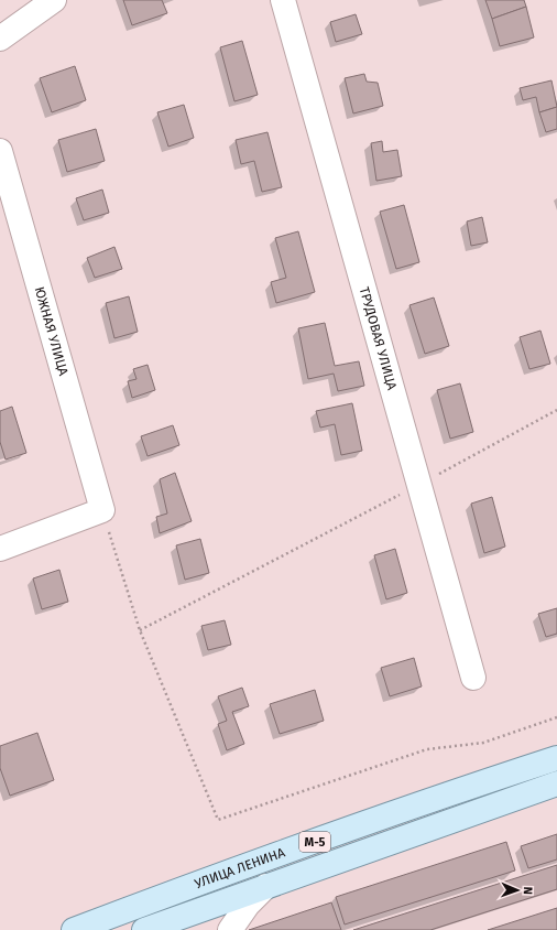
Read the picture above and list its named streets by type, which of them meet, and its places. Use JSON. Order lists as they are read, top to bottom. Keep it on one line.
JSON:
{"streets":{"main road":["М-5","УЛИЦА ЛЕНИНА"],"street":["ЮЖНАЯ УЛИЦА","ТРУДОВАЯ УЛИЦА"]},"north":"right"}
